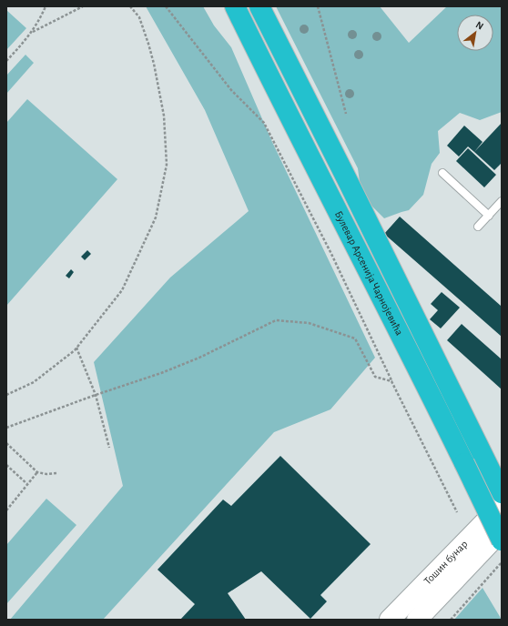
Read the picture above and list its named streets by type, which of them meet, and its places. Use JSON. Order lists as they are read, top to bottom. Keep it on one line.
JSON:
{"streets":{"highway":["Булевар Арсенија Чарнојевића"],"main road":["Тошин бунар"]},"north":"top right"}
